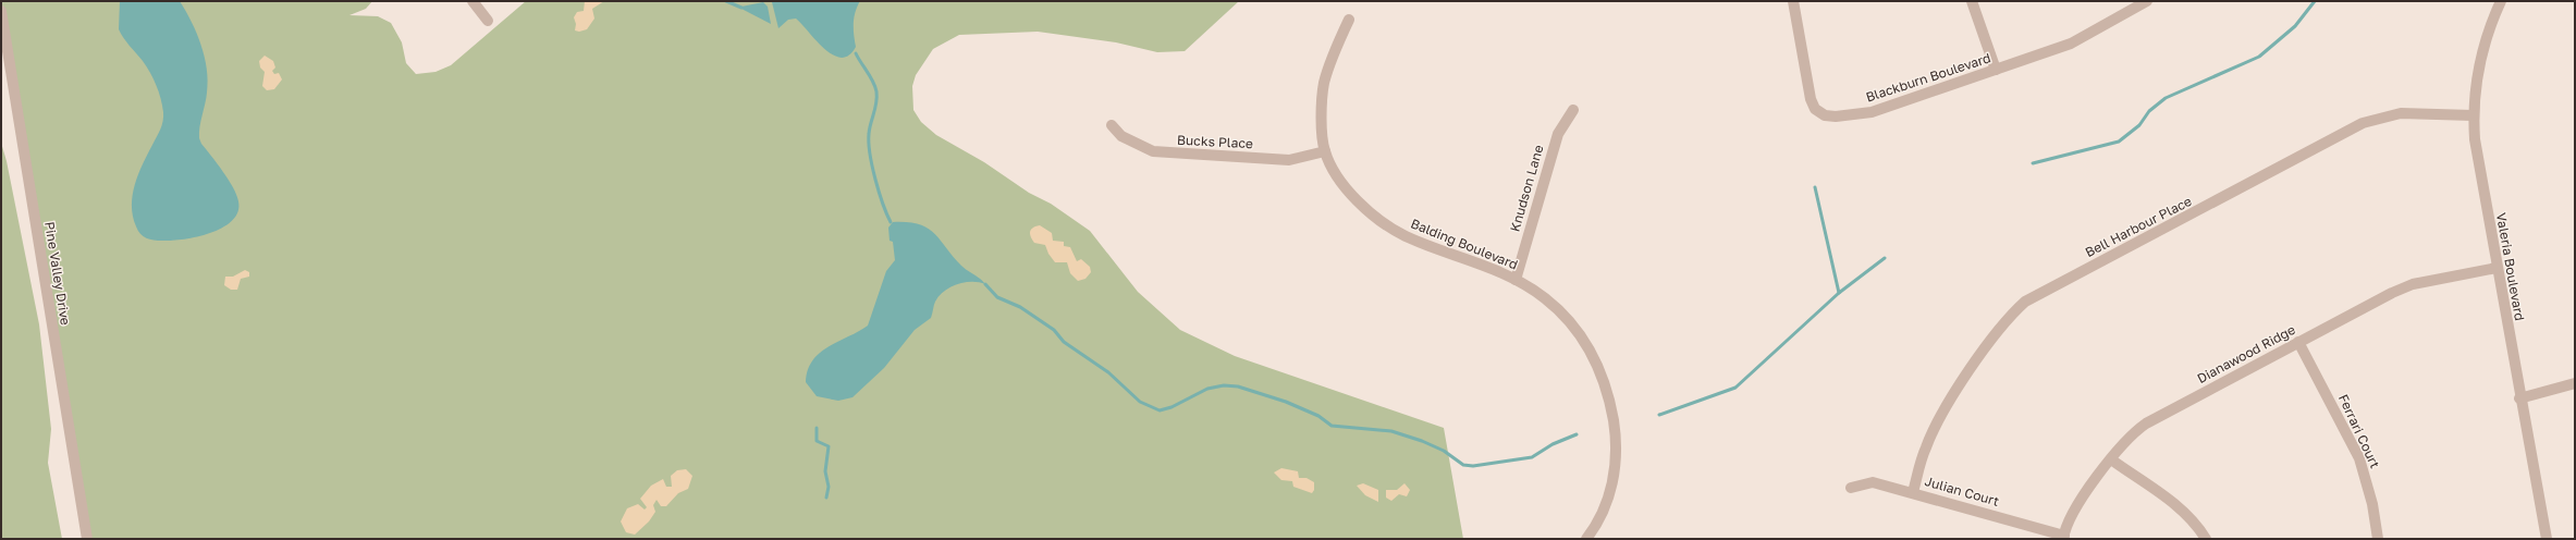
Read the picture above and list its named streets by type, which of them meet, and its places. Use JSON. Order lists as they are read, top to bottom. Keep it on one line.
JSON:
{"streets":{"street":["Blackburn Boulevard","Bucks Place","Knudson Lane","Bell Harbour Place","Balding Boulevard","Valeria Boulevard","Pine Valley Drive","Dianawood Ridge","Ferrari Court","Julian Court"]},"crossings":[["Bucks Place","Balding Boulevard"],["Knudson Lane","Balding Boulevard"],["Bell Harbour Place","Valeria Boulevard"],["Bell Harbour Place","Julian Court"],["Valeria Boulevard","Dianawood Ridge"],["Dianawood Ridge","Ferrari Court"],["Dianawood Ridge","Julian Court"]]}
